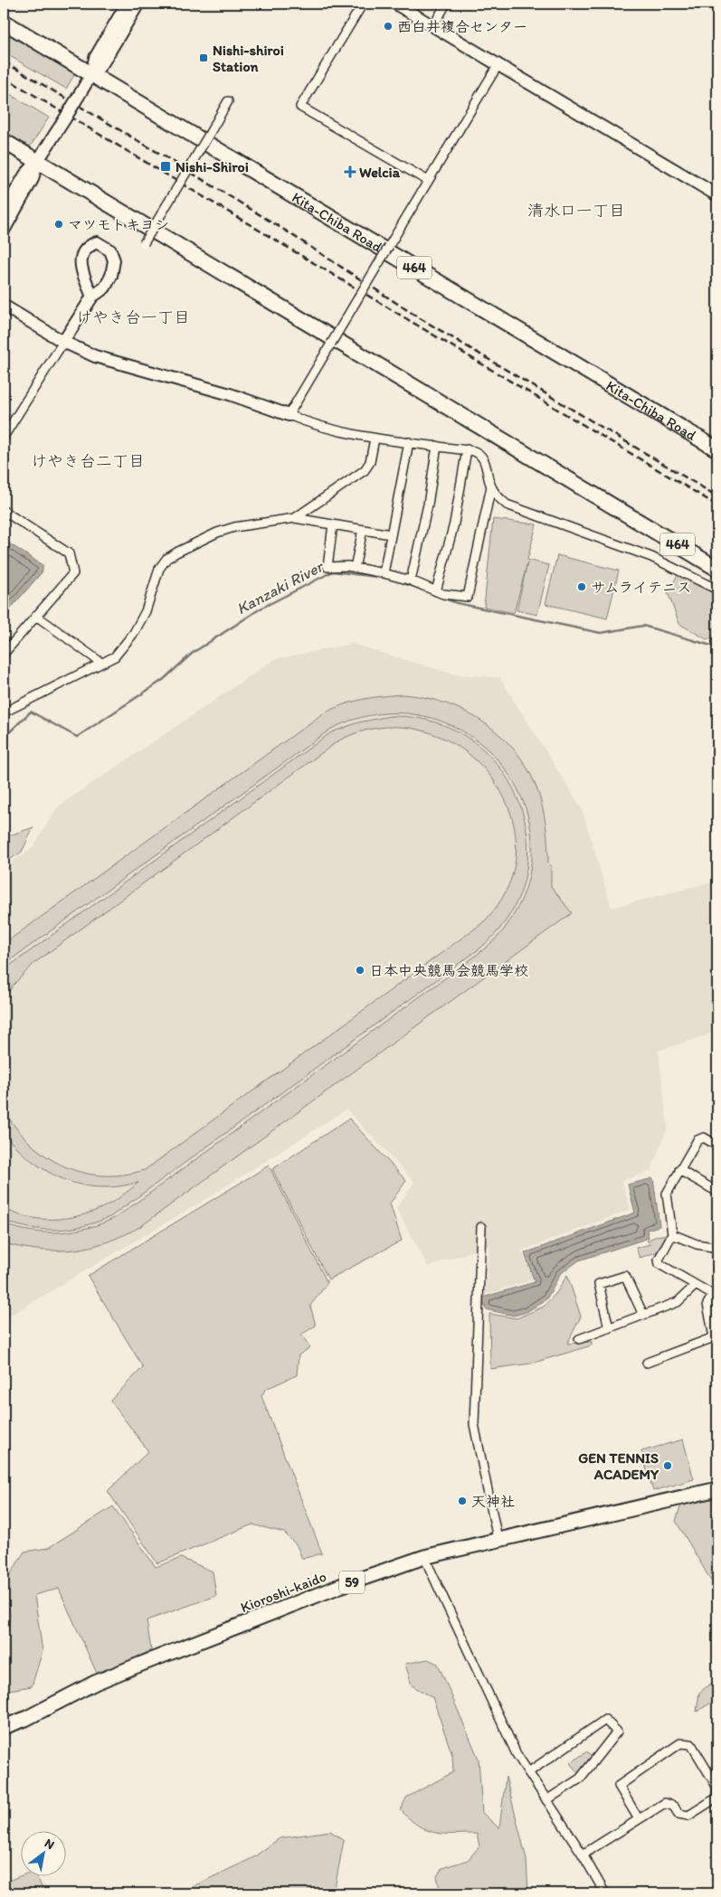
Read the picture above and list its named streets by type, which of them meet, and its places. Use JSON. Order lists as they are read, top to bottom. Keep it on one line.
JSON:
{"streets":{"highway":["Kita-Chiba Road","464"],"main road":["59","Kioroshi-kaido"]},"districts":["清水口一丁目","けやき台一丁目","けやき台二丁目"],"water":["Kanzaki River"],"places":{"other":["西白井複合センター","マツモトキヨシ","サムライテニス","日本中央競馬会競馬学校","GEN TENNIS ACADEMY","天神社"],"transit":["Nishi-shiroi Station","Nishi-Shiroi"],"health":["Welcia"]},"north":"top right"}
